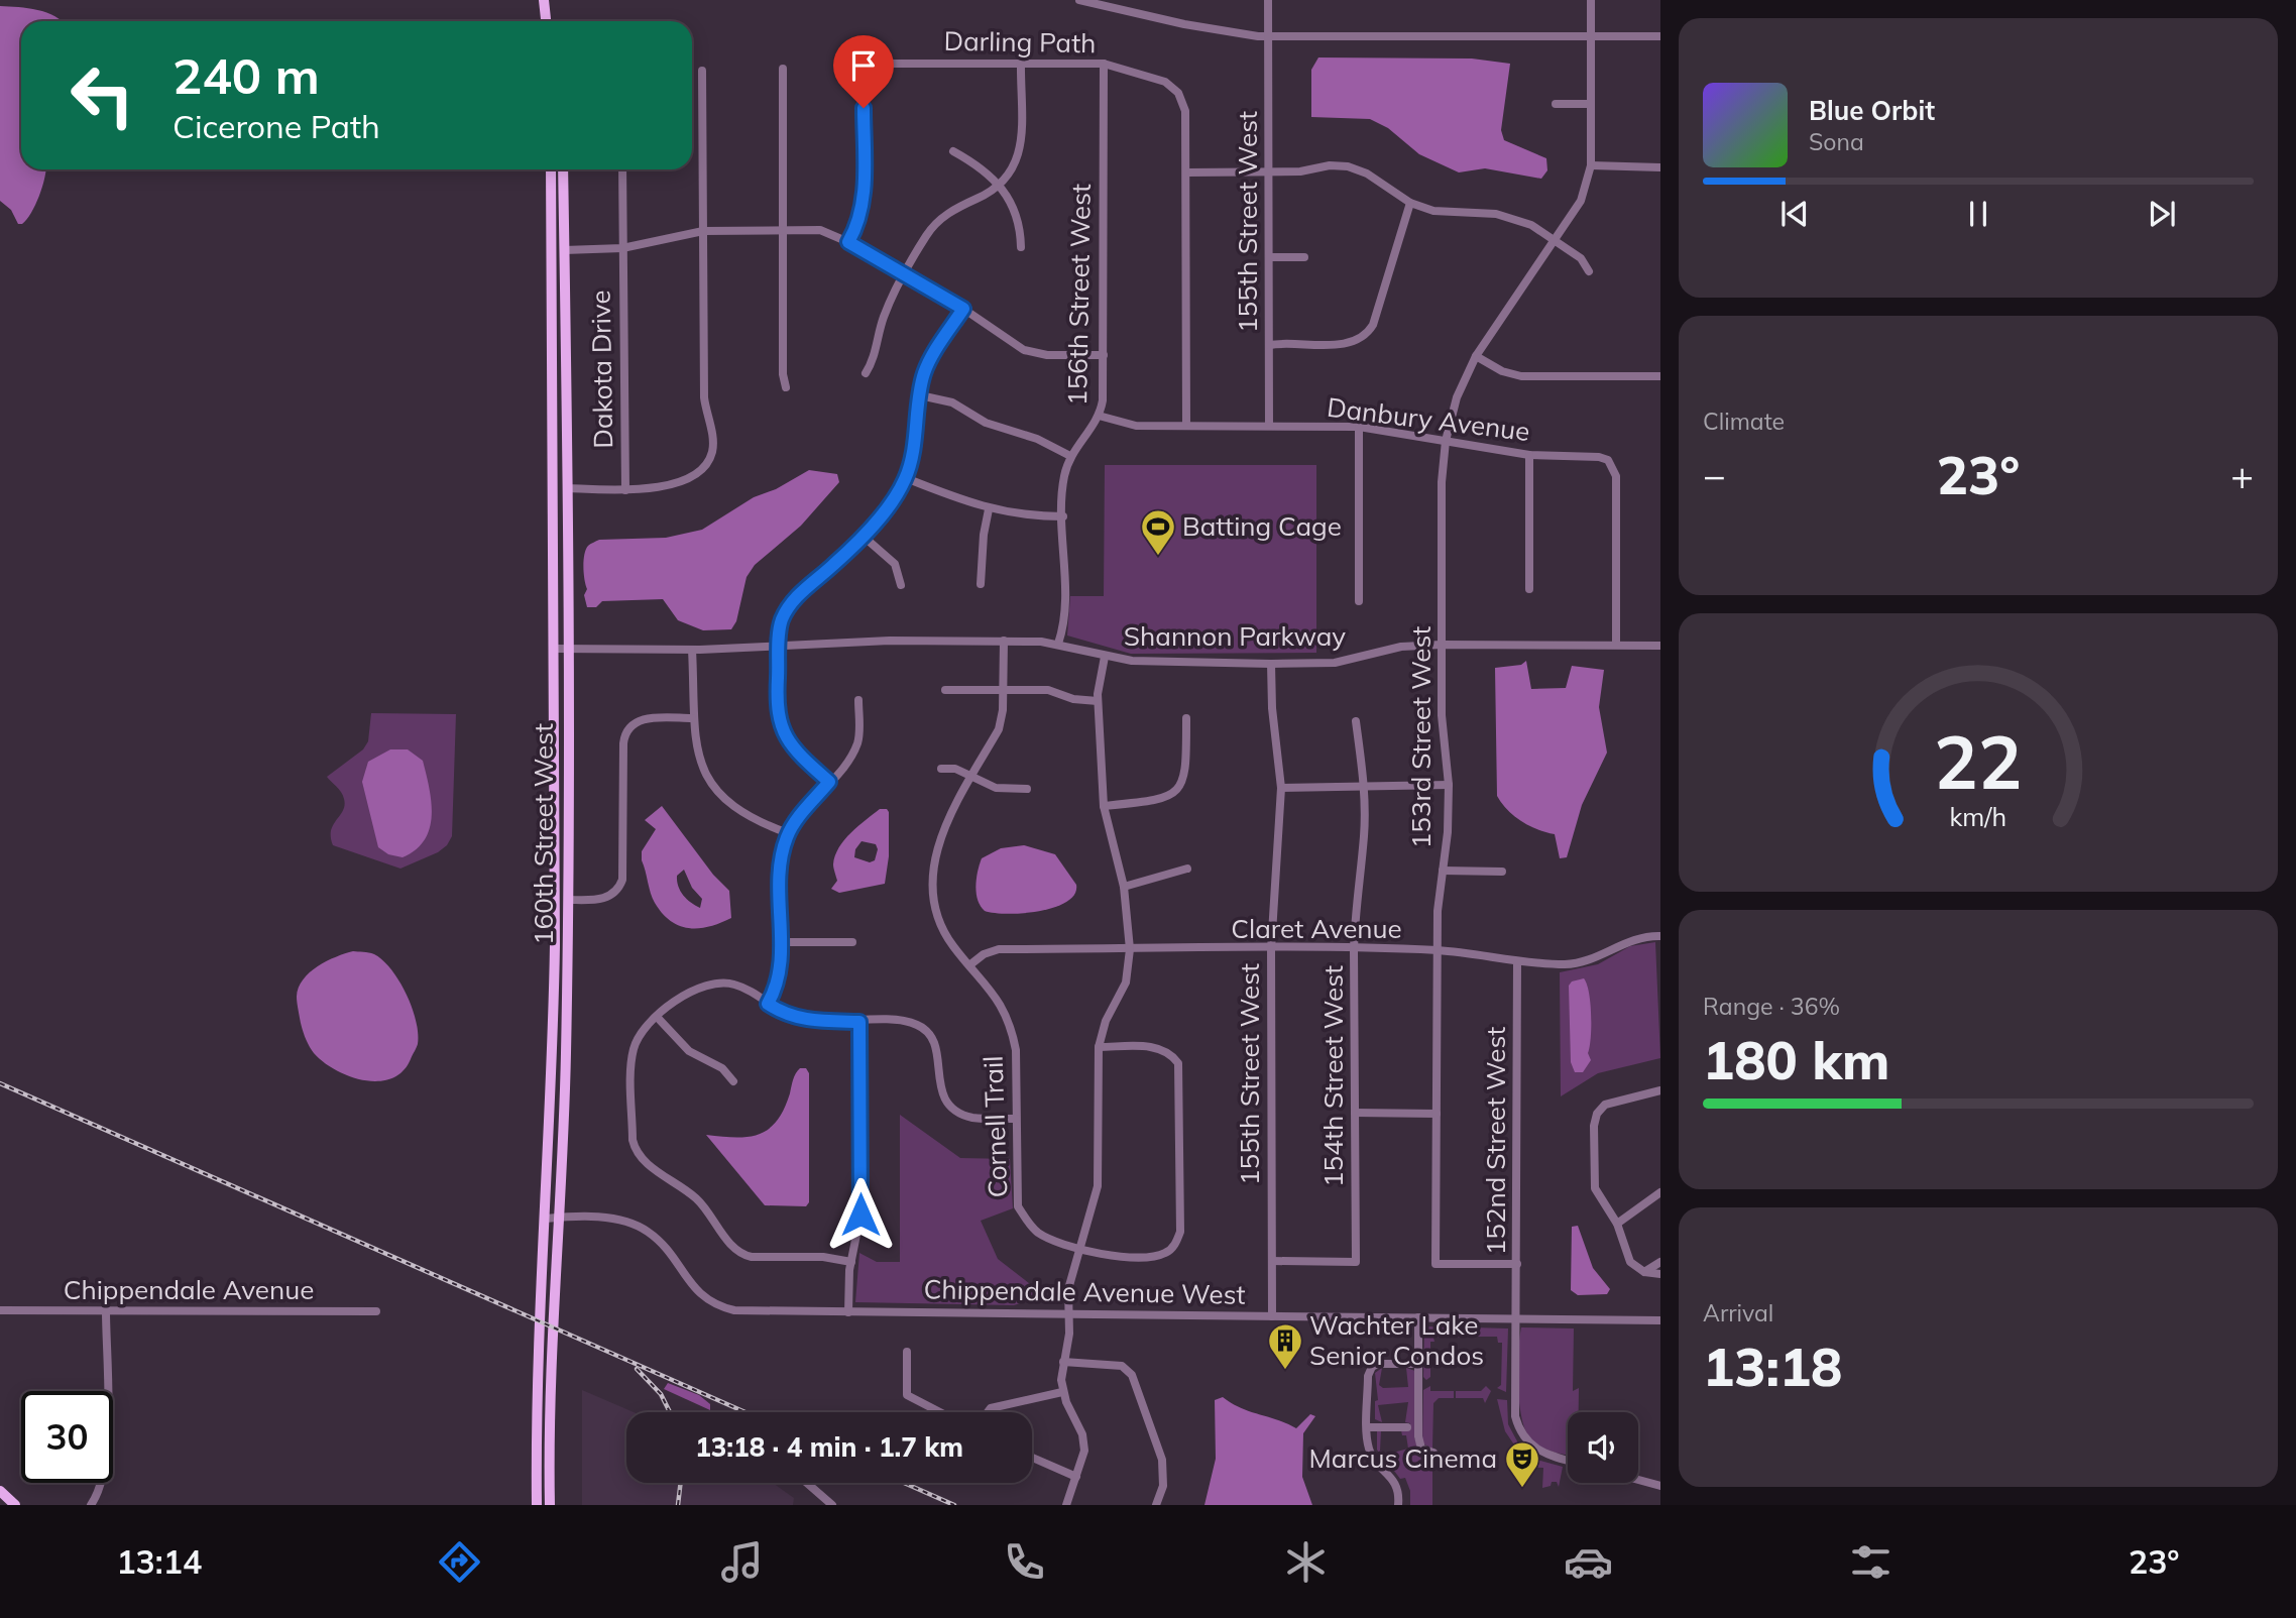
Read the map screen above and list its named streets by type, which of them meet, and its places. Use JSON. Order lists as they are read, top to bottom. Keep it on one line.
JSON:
{"streets":{"main road":["160th Street West"],"street":["Darling Path","155th Street West","156th Street West","Dakota Drive","Danbury Avenue","Shannon Parkway","153rd Street West","Claret Avenue","154th Street West","Cornell Trail","152nd Street West","Chippendale Avenue","Chippendale Avenue West"]},"crossings":[["Darling Path","156th Street West"],["Darling Path","Danbury Avenue"],["155th Street West","Danbury Avenue"],["155th Street West","Shannon Parkway"],["155th Street West","Claret Avenue"],["155th Street West","154th Street West"],["155th Street West","Chippendale Avenue West"],["156th Street West","Danbury Avenue"],["156th Street West","Shannon Parkway"],["Danbury Avenue","Shannon Parkway"],["Danbury Avenue","153rd Street West"],["Shannon Parkway","153rd Street West"],["Shannon Parkway","160th Street West"],["Shannon Parkway","Cornell Trail"],["153rd Street West","Claret Avenue"],["153rd Street West","152nd Street West"],["160th Street West","Chippendale Avenue West"],["Claret Avenue","154th Street West"],["Claret Avenue","Cornell Trail"],["Claret Avenue","152nd Street West"],["152nd Street West","Chippendale Avenue West"]],"places":{"sports":["Batting Cage"],"building":["Wachter Lake Senior Condos"],"theatre":["Marcus Cinema"]},"page":{"turn":["240 m","Cicerone Path"],"song":["Blue Orbit","Sona"],"tile":["Climate",["Range · 36%","180 km"],["Arrival","13:18"]],"heat":["−","23°","+"],"limit":"30","trip":"13:18 · 4 min · 1.7 km","tabs":["13:14","23°"],"gauge":["22","km/h"]}}
